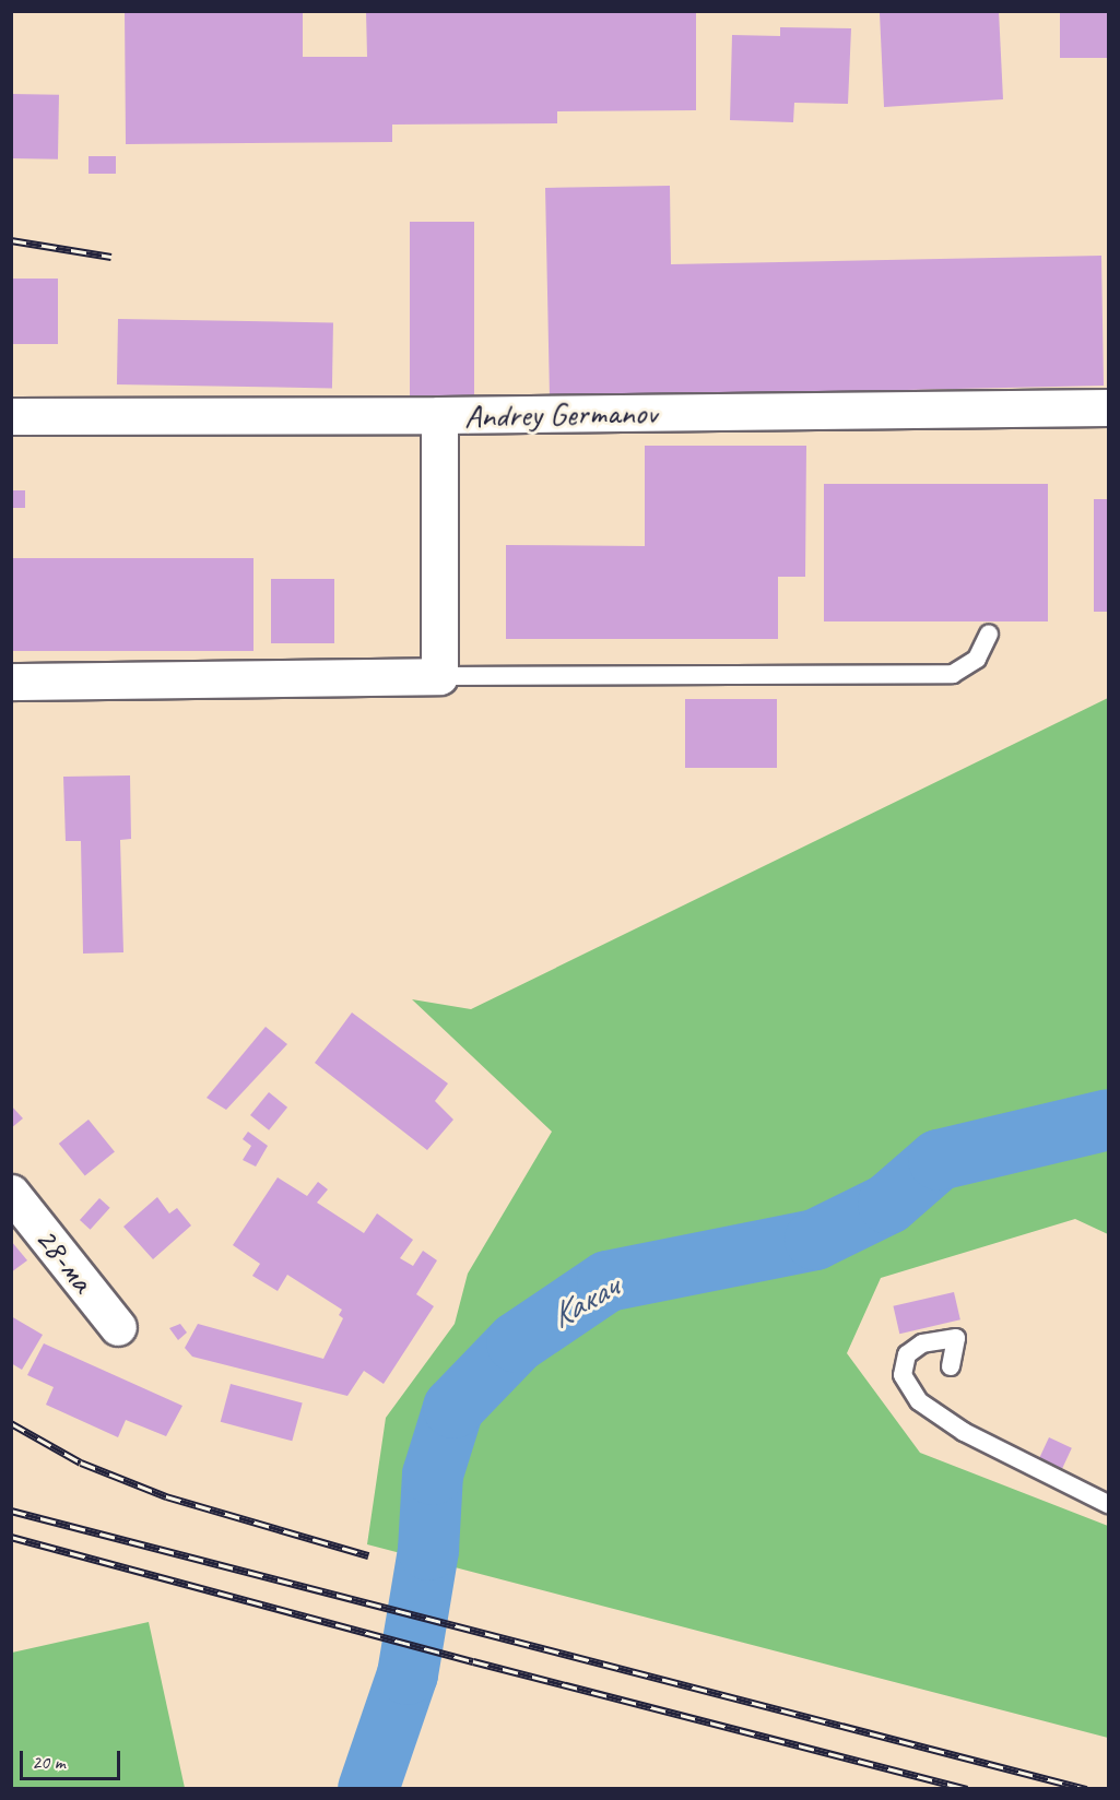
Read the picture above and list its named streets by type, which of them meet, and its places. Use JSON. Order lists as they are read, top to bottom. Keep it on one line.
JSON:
{"streets":{"street":["Andrey Germanov","28-ма"]},"water":["Какач"],"scale_bar":"20 m"}
